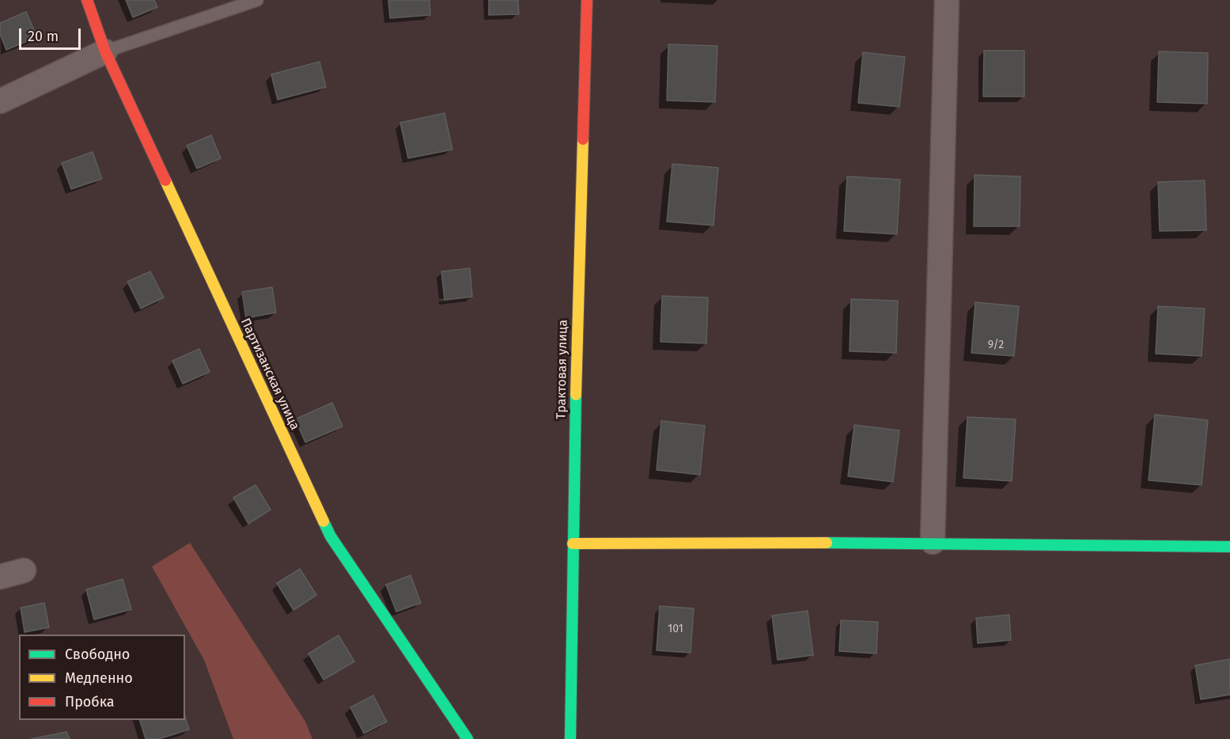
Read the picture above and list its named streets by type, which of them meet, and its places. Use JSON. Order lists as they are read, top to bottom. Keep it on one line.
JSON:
{"streets":{"main road":["Трактовая улица","Партизанская улица"]},"house_numbers":["9/2","101"],"legend":["Свободно","Медленно","Пробка"],"scale_bar":"20 m"}
